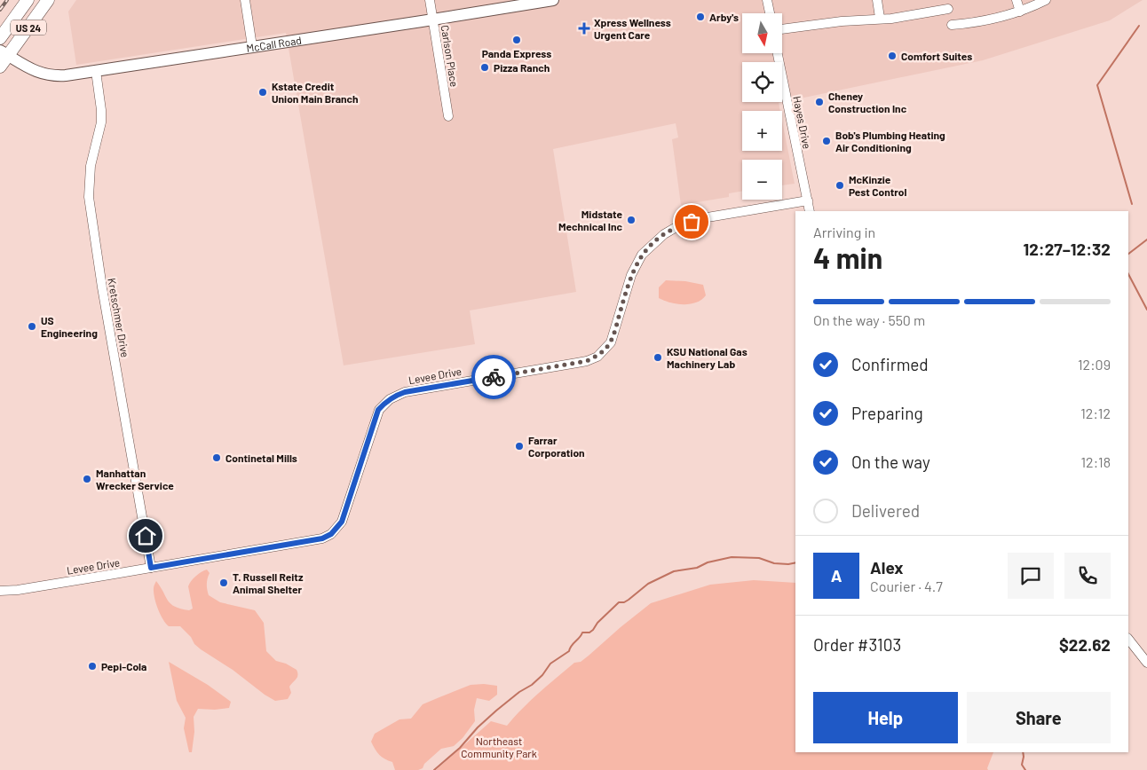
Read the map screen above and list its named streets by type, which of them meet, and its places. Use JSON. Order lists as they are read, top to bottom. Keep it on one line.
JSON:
{"streets":{"highway":["US 24"],"main road":["McCall Road"],"street":["Carlson Place","Hayes Drive","Kretschmer Drive","Levee Drive"]},"crossings":[["US 24","McCall Road"],["McCall Road","Carlson Place"],["McCall Road","Kretschmer Drive"],["Hayes Drive","Levee Drive"],["Kretschmer Drive","Levee Drive"]],"parks":["Northeast Community Park"],"places":{"other":["Arby's","Panda Express","Comfort Suites","Pizza Ranch","Kstate Credit Union Main Branch","Cheney Construction Inc","Bob's Plumbing Heating Air Conditioning","McKinzie Pest Control","Midstate Mechnical Inc","US Engineering","KSU National Gas Machinery Lab","Farrar Corporation","Continetal Mills","Manhattan Wrecker Service","T. Russell Reitz Animal Shelter","Pepi-Cola"],"health":["Xpress Wellness Urgent Care"]},"north":"bottom","page":{"map_buttons":["+","−"],"heading":["4 min","Arriving in","12:27–12:32"],"panel":["Alex","Courier · 4.7","Order #3103","$22.62"],"bar":"On the way · 550 m","list":[["Confirmed","12:09"],["Preparing","12:12"],["On the way","12:18"],"Delivered"],"round":"A","buttons":["Help","Share"]}}
